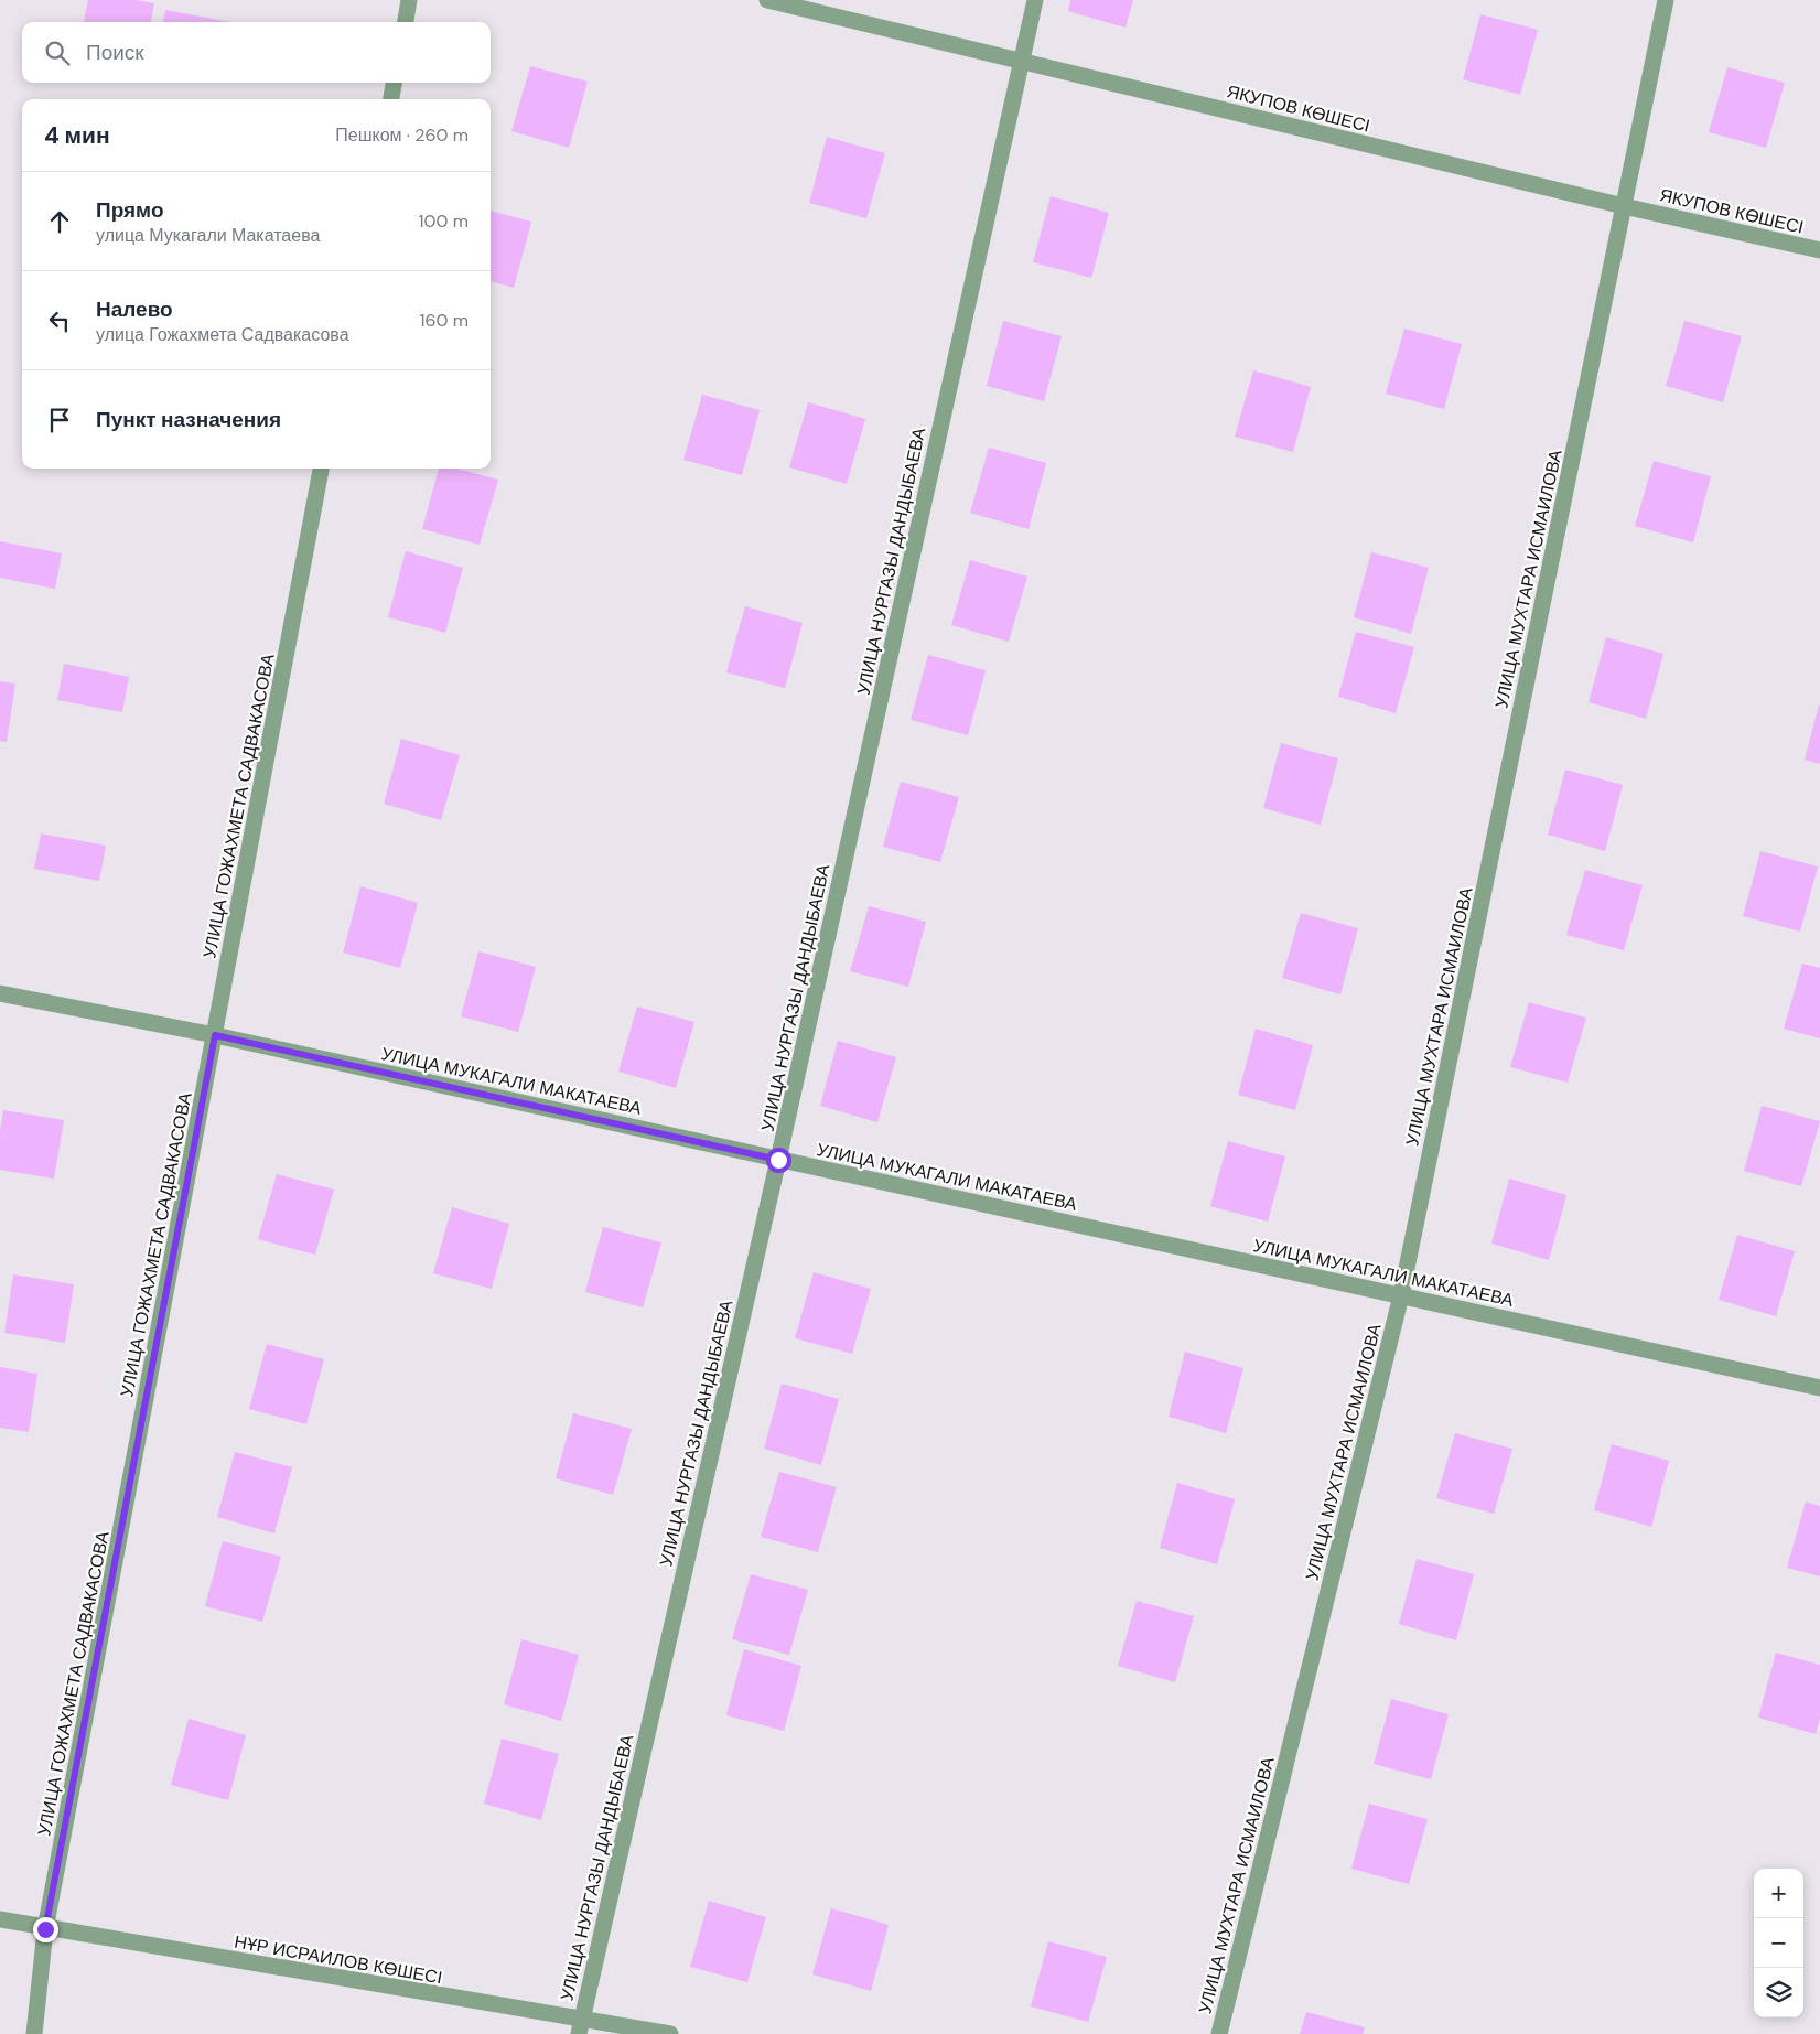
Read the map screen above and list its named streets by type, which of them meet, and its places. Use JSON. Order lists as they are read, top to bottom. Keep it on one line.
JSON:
{"streets":{"street":["ЯКУПОВ КӨШЕСІ","УЛИЦА НУРГАЗЫ ДАНДЫБАЕВА","УЛИЦА МУХТАРА ИСМАИЛОВА","УЛИЦА ГОЖАХМЕТА САДВАКАСОВА","УЛИЦА МУКАГАЛИ МАКАТАЕВА","НҰР ИСРАИЛОВ КӨШЕСІ"]},"crossings":[["ЯКУПОВ КӨШЕСІ","УЛИЦА НУРГАЗЫ ДАНДЫБАЕВА"],["ЯКУПОВ КӨШЕСІ","УЛИЦА МУХТАРА ИСМАИЛОВА"],["УЛИЦА НУРГАЗЫ ДАНДЫБАЕВА","УЛИЦА МУКАГАЛИ МАКАТАЕВА"],["УЛИЦА НУРГАЗЫ ДАНДЫБАЕВА","НҰР ИСРАИЛОВ КӨШЕСІ"],["УЛИЦА МУХТАРА ИСМАИЛОВА","УЛИЦА МУКАГАЛИ МАКАТАЕВА"],["УЛИЦА ГОЖАХМЕТА САДВАКАСОВА","УЛИЦА МУКАГАЛИ МАКАТАЕВА"],["УЛИЦА ГОЖАХМЕТА САДВАКАСОВА","НҰР ИСРАИЛОВ КӨШЕСІ"]],"page":{"search":"Поиск","heading":["4 мин","Пешком · 260 m"],"list":[["Прямо","улица Мукагали Макатаева","100 m"],["Налево","улица Гожахмета Садвакасова","160 m"],"Пункт назначения"],"map_buttons":["+","−"]}}
